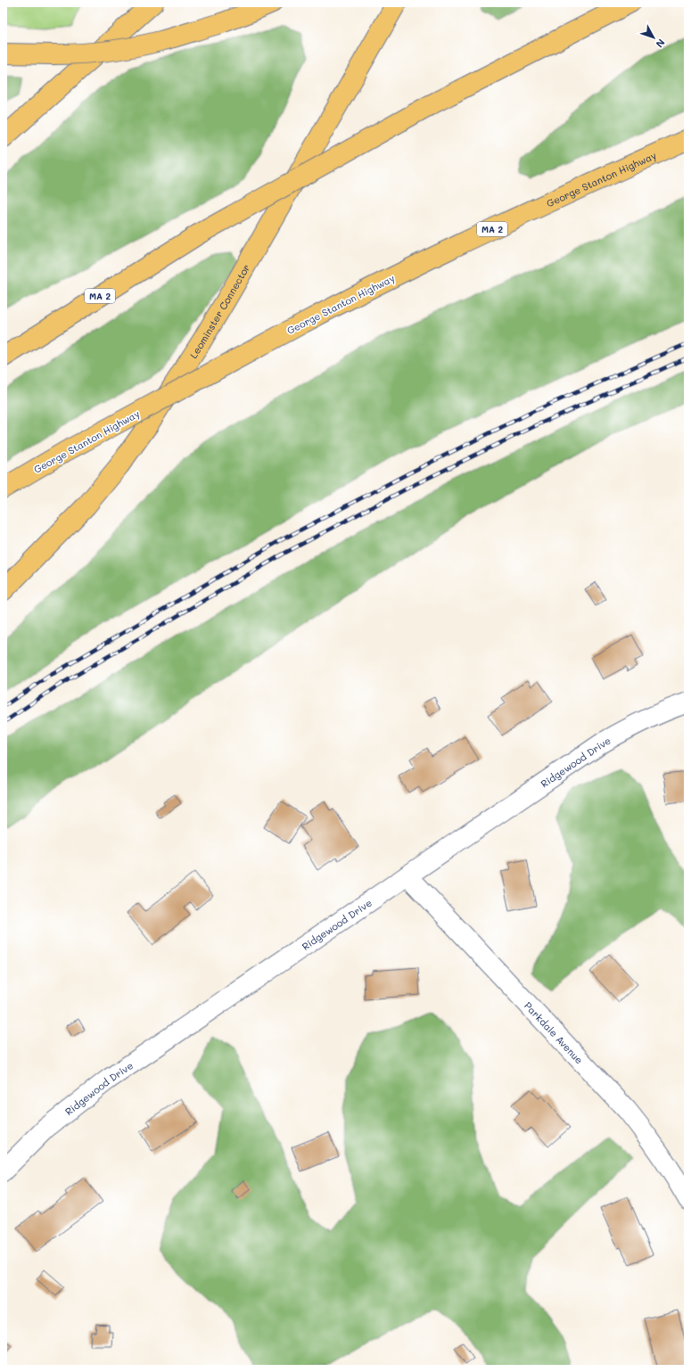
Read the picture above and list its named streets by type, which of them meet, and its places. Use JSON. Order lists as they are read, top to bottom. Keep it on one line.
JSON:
{"streets":{"main road":["George Stanton Highway","MA 2","Leominster Connector"],"street":["Ridgewood Drive","Parkdale Avenue"]},"crossings":[["Ridgewood Drive","Parkdale Avenue"]],"north":"bottom right"}
